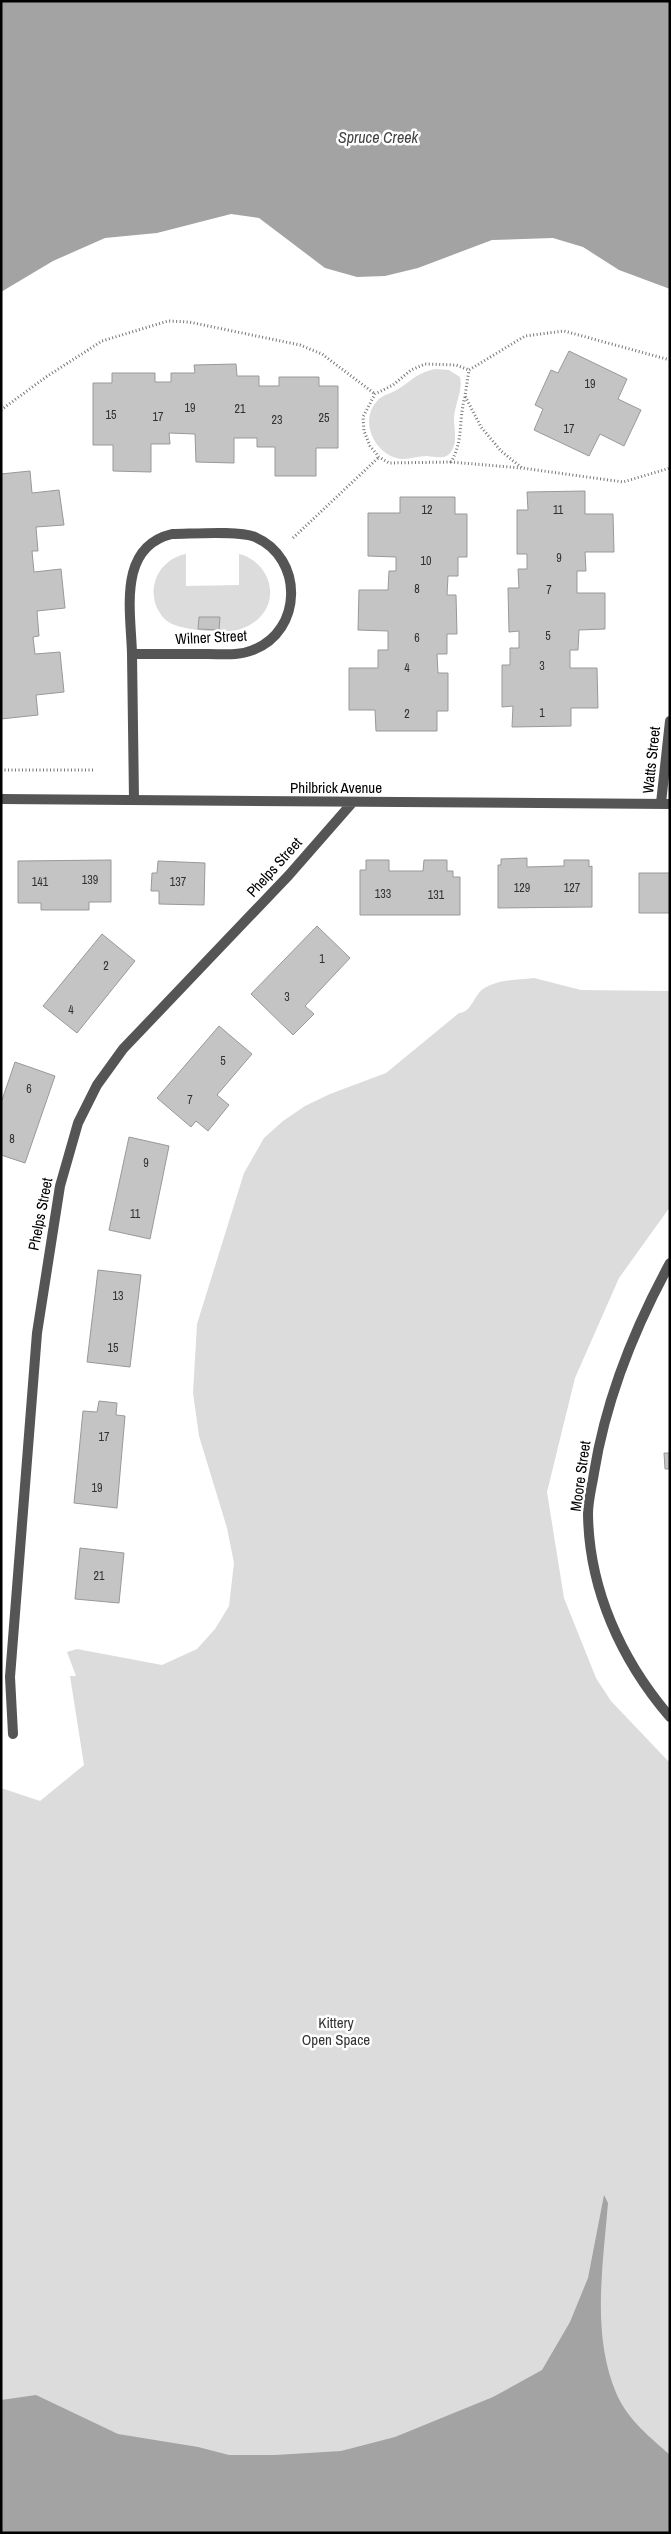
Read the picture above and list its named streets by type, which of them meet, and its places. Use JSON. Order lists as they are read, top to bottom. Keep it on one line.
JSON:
{"streets":{"street":["Wilner Street","Watts Street","Philbrick Avenue","Phelps Street","Moore Street"]},"crossings":[["Wilner Street","Philbrick Avenue"],["Watts Street","Philbrick Avenue"],["Philbrick Avenue","Phelps Street"]],"water":["Spruce Creek"],"parks":["Kittery Open Space"],"house_numbers":["19","19","21","15","17","25","23","17","12","11","9","10","8","7","5","6","3","4","1","2","139","141","137","129","127","133","131","1","2","3","4","5","6","7","8","9","11","13","15","17","19","21"]}
